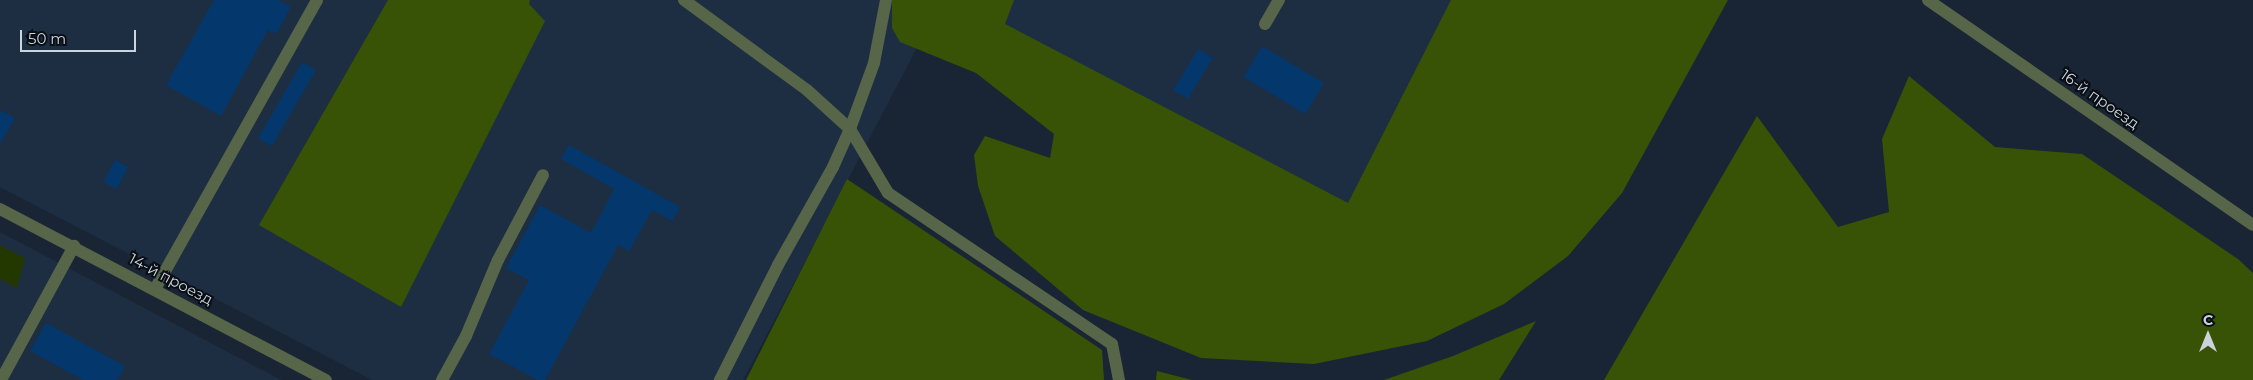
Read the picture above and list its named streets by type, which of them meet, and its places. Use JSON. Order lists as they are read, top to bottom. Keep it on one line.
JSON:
{"streets":{"street":["16-й проезд","14-й проезд"]},"scale_bar":"50 m","north":"top"}
